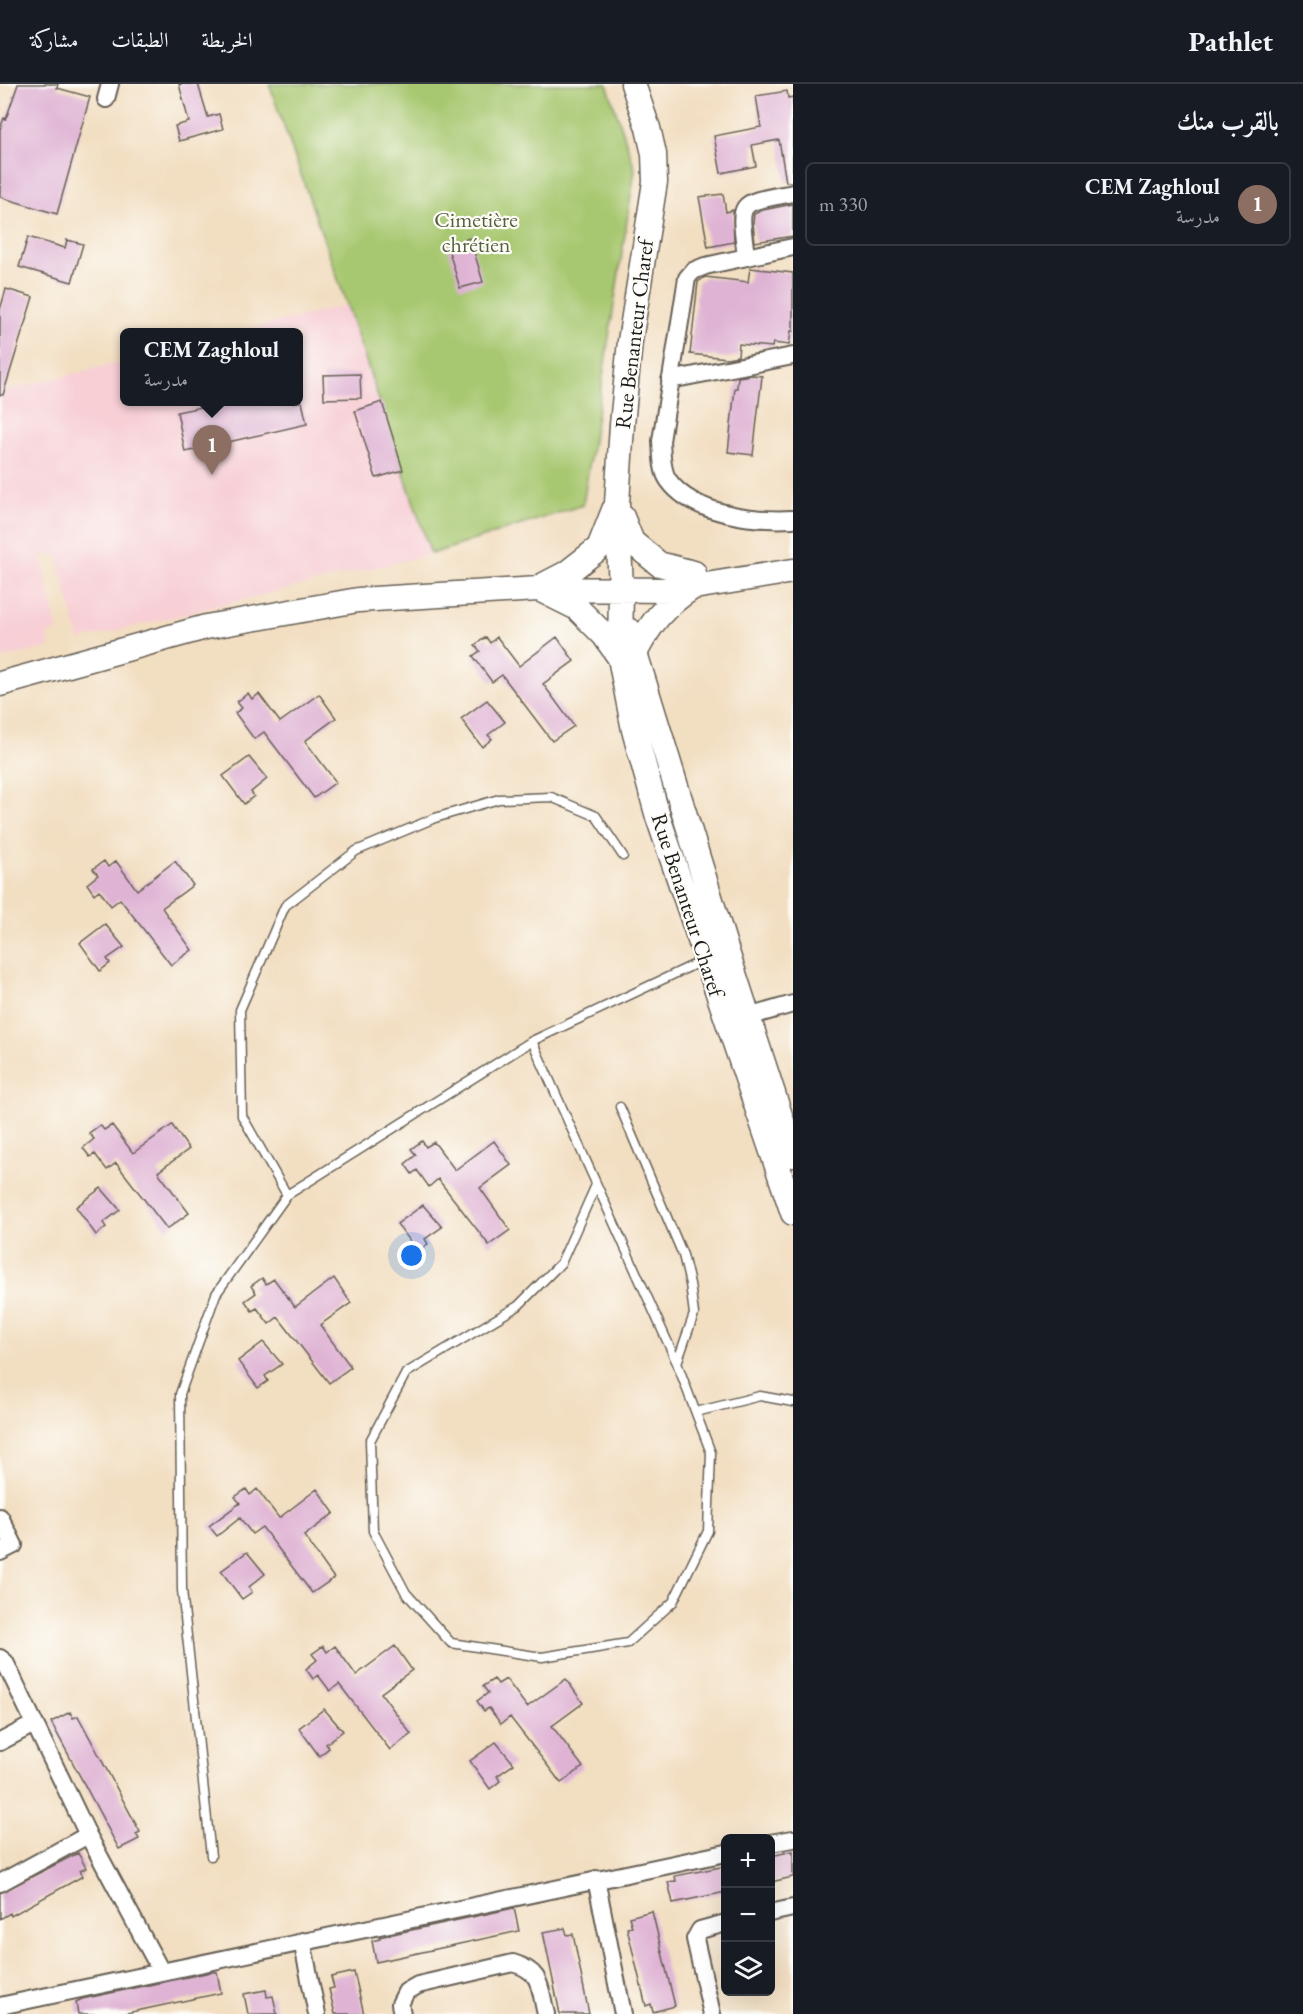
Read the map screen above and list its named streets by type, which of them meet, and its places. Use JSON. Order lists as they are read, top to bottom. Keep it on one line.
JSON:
{"streets":{"main road":["Rue Benanteur Charef"]},"parks":["Cimetière chrétien"],"page":{"header":"Pathlet","nav":["الخريطة","الطبقات","مشاركة"],"heading":"بالقرب منك","list":[{"mark":"1","name":"CEM Zaghloul","note":"مدرسة","value":"330 m"}],"popup":["CEM Zaghloul","مدرسة"],"pins":"1","map_buttons":["+","−"]}}
